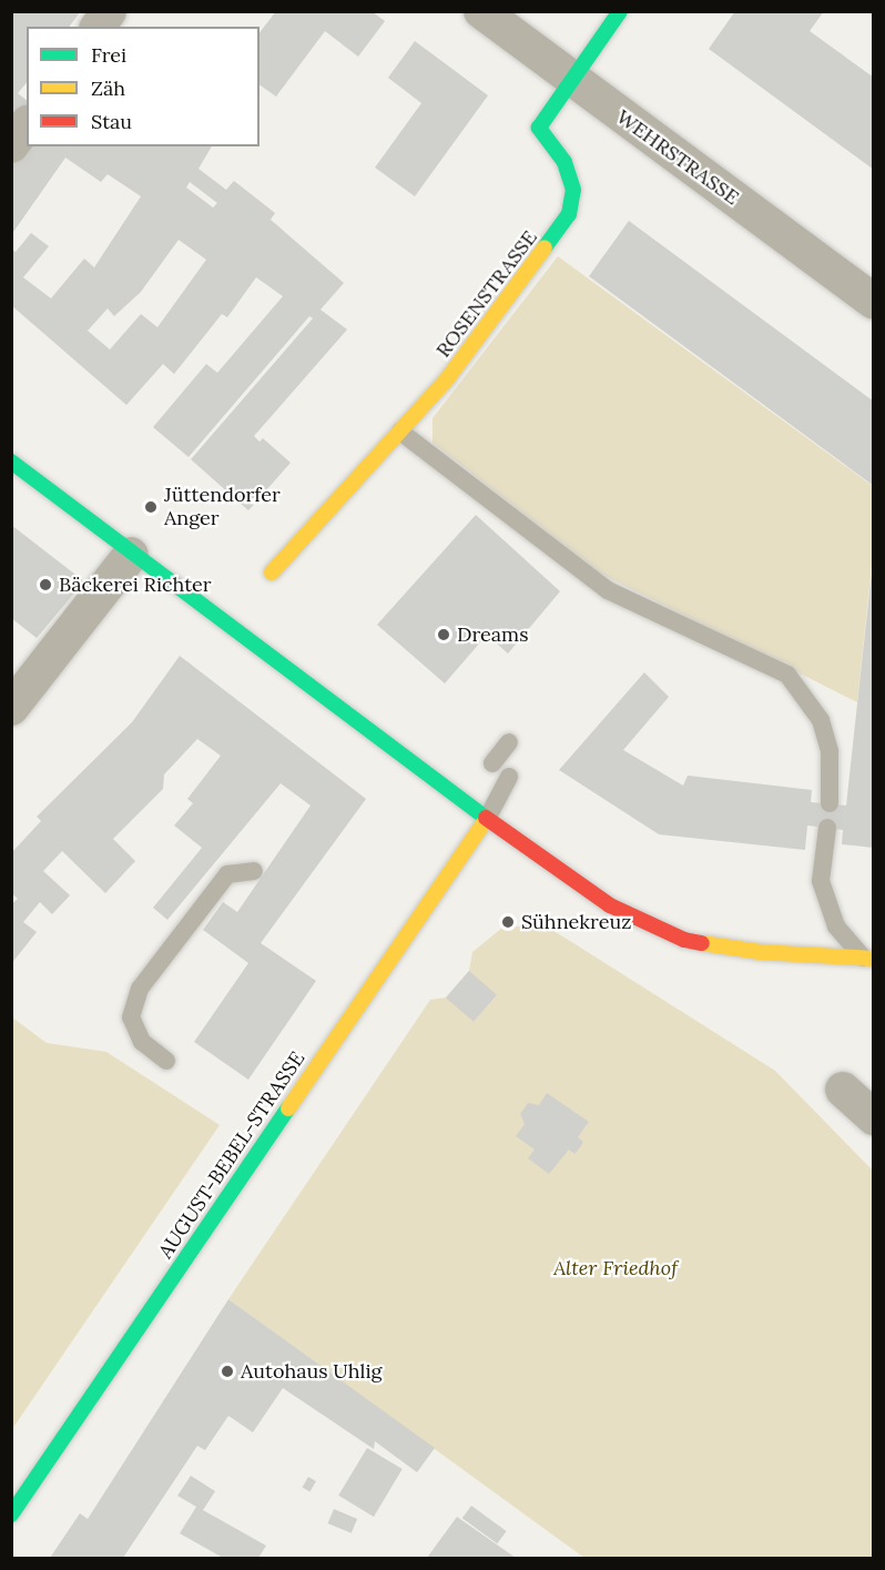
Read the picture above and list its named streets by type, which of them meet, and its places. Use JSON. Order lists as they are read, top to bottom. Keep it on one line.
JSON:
{"streets":{"street":["WEHRSTRASSE","ROSENSTRASSE","AUGUST-BEBEL-STRASSE"]},"crossings":[["WEHRSTRASSE","ROSENSTRASSE"]],"parks":["Alter Friedhof"],"places":["Jüttendorfer Anger","Bäckerei Richter","Dreams","Sühnekreuz","Autohaus Uhlig"],"legend":["Frei","Zäh","Stau"]}
